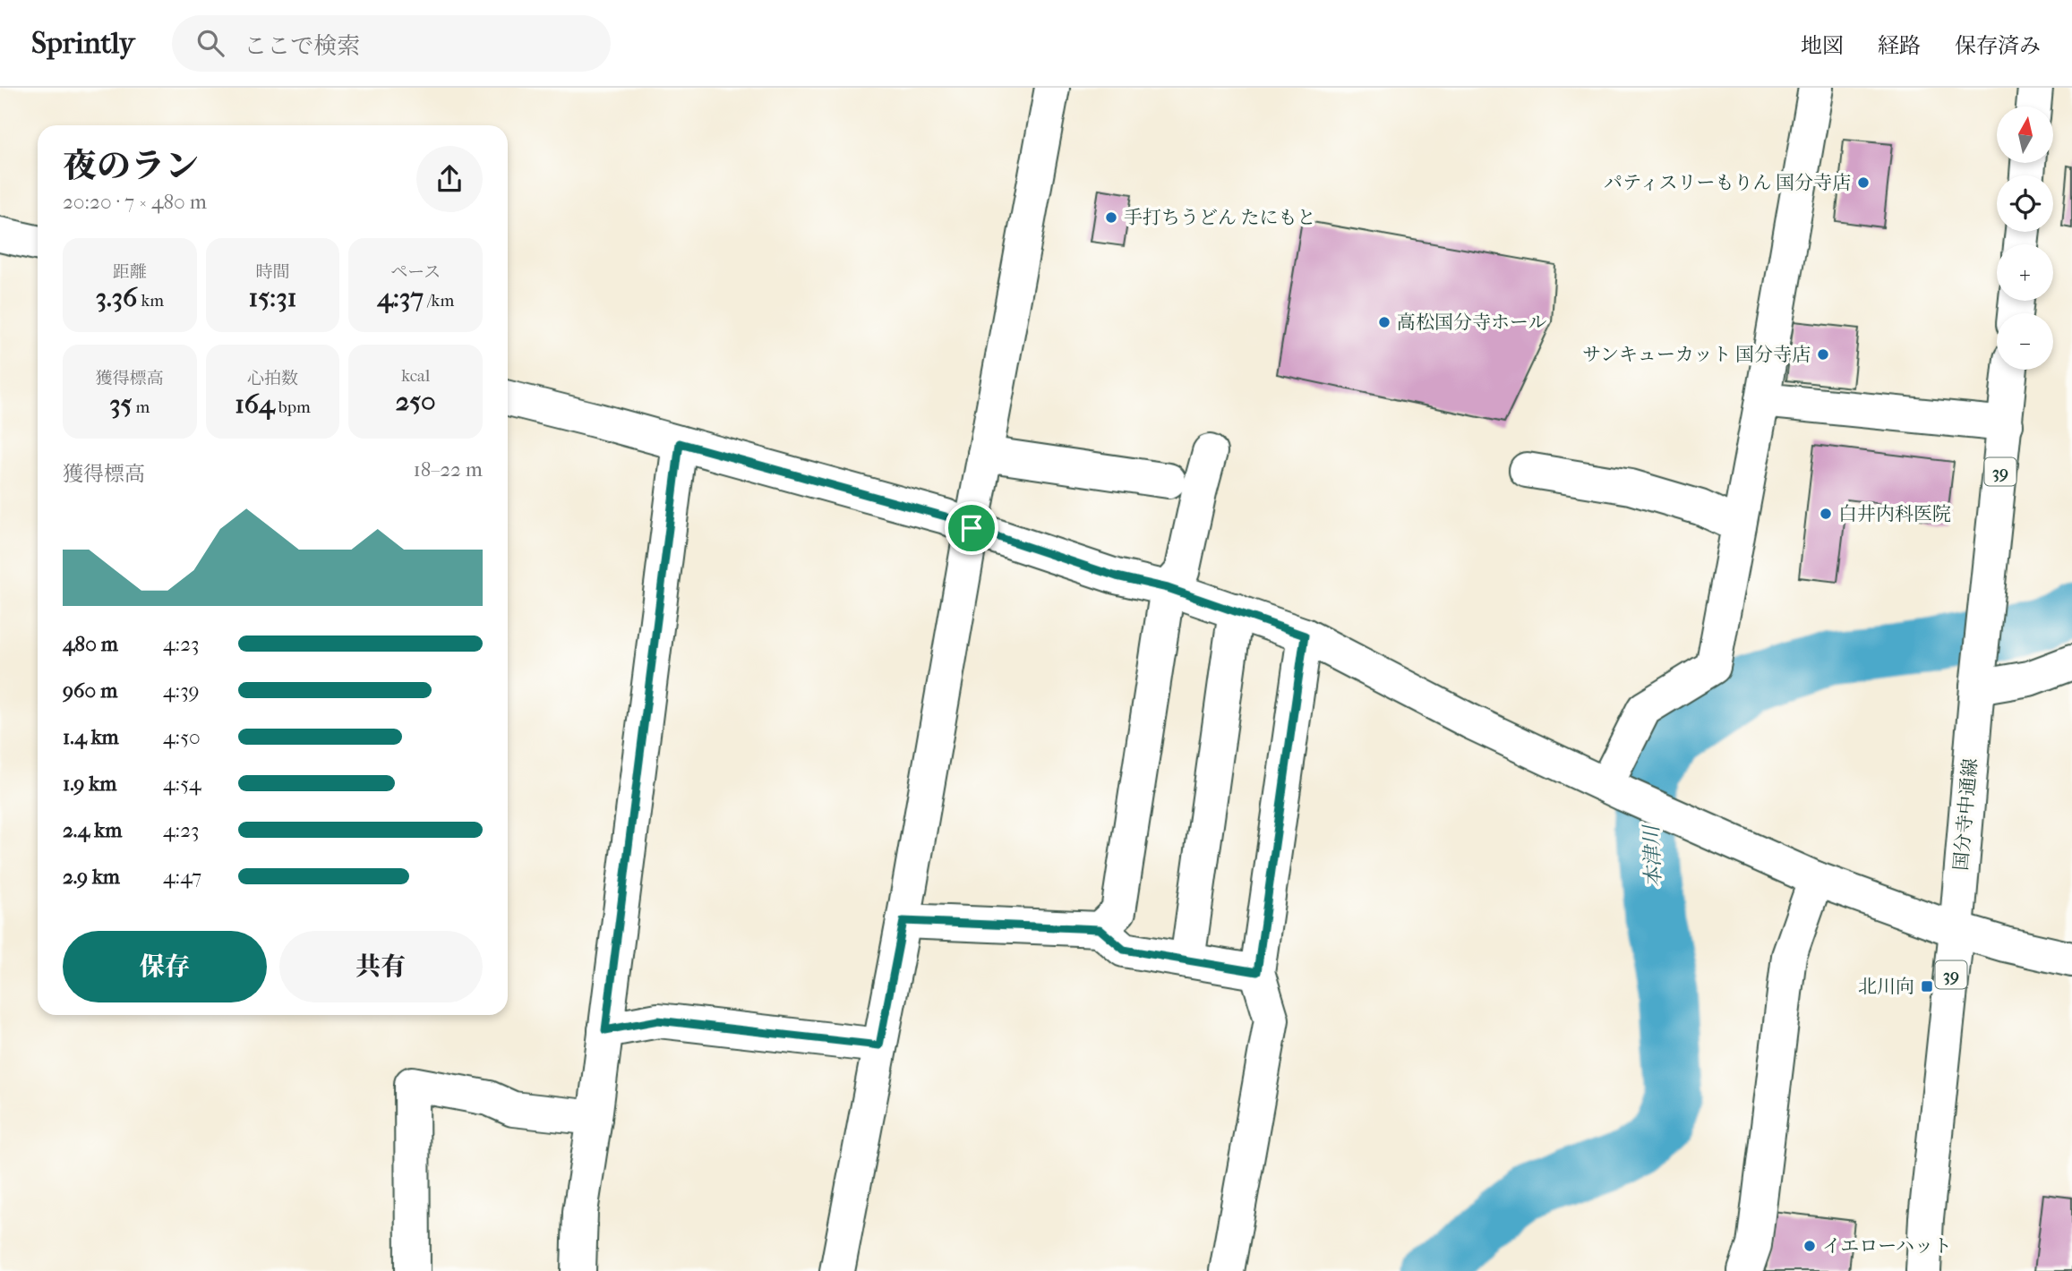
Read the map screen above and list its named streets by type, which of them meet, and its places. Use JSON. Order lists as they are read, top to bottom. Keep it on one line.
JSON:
{"streets":{"street":["39","国分寺中通線"]},"water":["本津川"],"places":{"other":["パティスリーもりん 国分寺店","手打ちうどん たにもと","高松国分寺ホール","サンキューカット 国分寺店","白井内科医院","イエローハット"],"transit":["北川向"]},"north":"top","page":{"header":"Sprintly","search":"ここで検索","nav":["地図","経路","保存済み"],"map_buttons":["+","−"],"heading":["夜のラン","20:20 · 7 × 480 m"],"stats":[["距離","3.36 km"],["時間","15:31"],["ペース","4:37 /km"],["獲得標高","35 m"],["心拍数","164 bpm"],["kcal","250"]],"chart":["獲得標高","18–22 m"],"list":[{"name":"480 m","note":"4:23"},{"name":"960 m","note":"4:39"},{"name":"1.4 km","note":"4:50"},{"name":"1.9 km","note":"4:54"},{"name":"2.4 km","note":"4:23"},{"name":"2.9 km","note":"4:47"}],"buttons":["保存","共有"]}}
